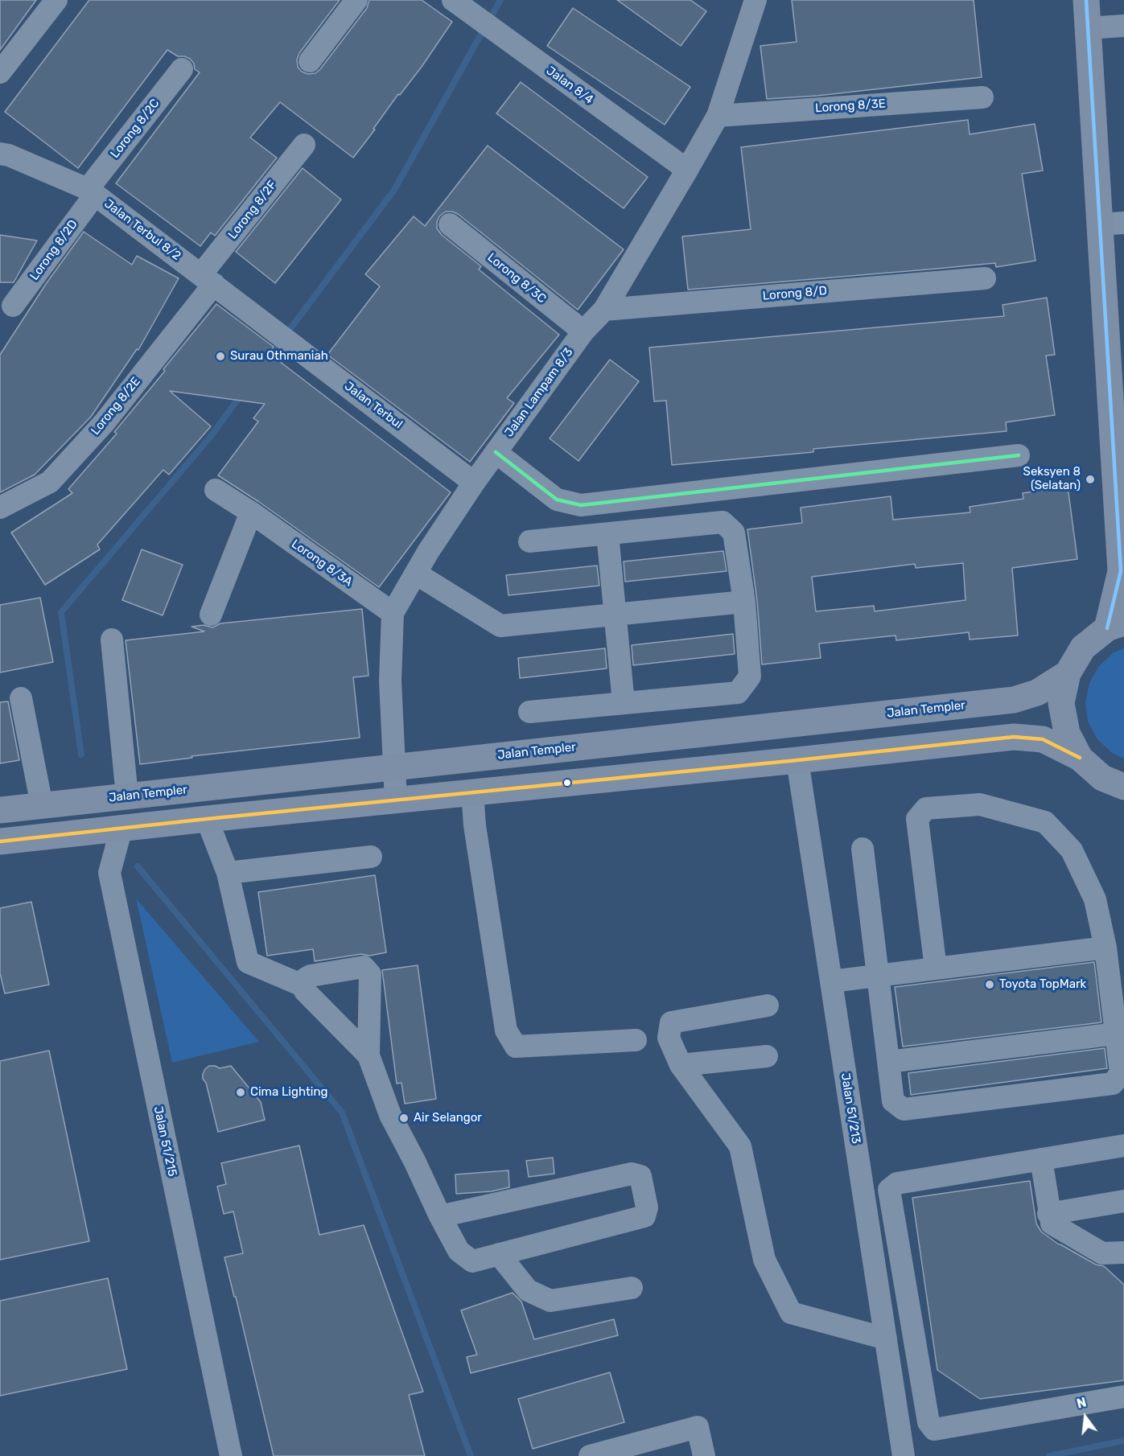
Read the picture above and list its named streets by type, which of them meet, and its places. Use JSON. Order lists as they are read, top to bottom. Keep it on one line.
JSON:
{"streets":{"main road":["Jalan Templer"],"street":["Jalan 8/4","Lorong 8/3E","Lorong 8/2C","Lorong 8/2F","Jalan Terbul 8/2","Lorong 8/2D","Lorong 8/3C","Lorong 8/D","Jalan Lampam 8/3","Jalan Terbul","Lorong 8/2E","Lorong 8/3A","Jalan 51/213","Jalan 51/215"]},"crossings":[["Jalan 8/4","Jalan Lampam 8/3"],["Lorong 8/3E","Jalan Lampam 8/3"],["Lorong 8/2C","Jalan Terbul 8/2"],["Lorong 8/2C","Lorong 8/2D"],["Lorong 8/2F","Jalan Terbul 8/2"],["Lorong 8/2F","Lorong 8/2E"],["Jalan Terbul 8/2","Lorong 8/2D"],["Jalan Terbul 8/2","Jalan Terbul"],["Jalan Terbul 8/2","Lorong 8/2E"],["Lorong 8/3C","Jalan Lampam 8/3"],["Lorong 8/D","Jalan Lampam 8/3"],["Jalan Lampam 8/3","Jalan Terbul"],["Jalan Lampam 8/3","Lorong 8/3A"],["Jalan Lampam 8/3","Jalan Templer"]],"places":["Surau Othmaniah","Seksyen 8 (Selatan)","Toyota TopMark","Cima Lighting","Air Selangor"],"north":"top"}
